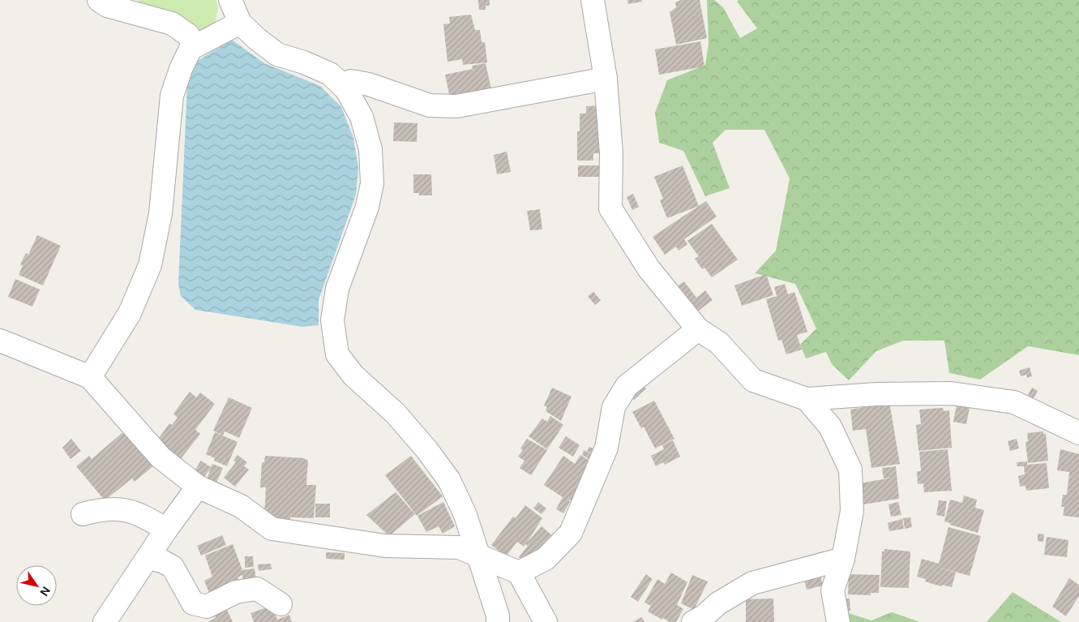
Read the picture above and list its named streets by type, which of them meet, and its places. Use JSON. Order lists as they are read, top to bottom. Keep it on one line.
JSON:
{"north":"bottom right"}
